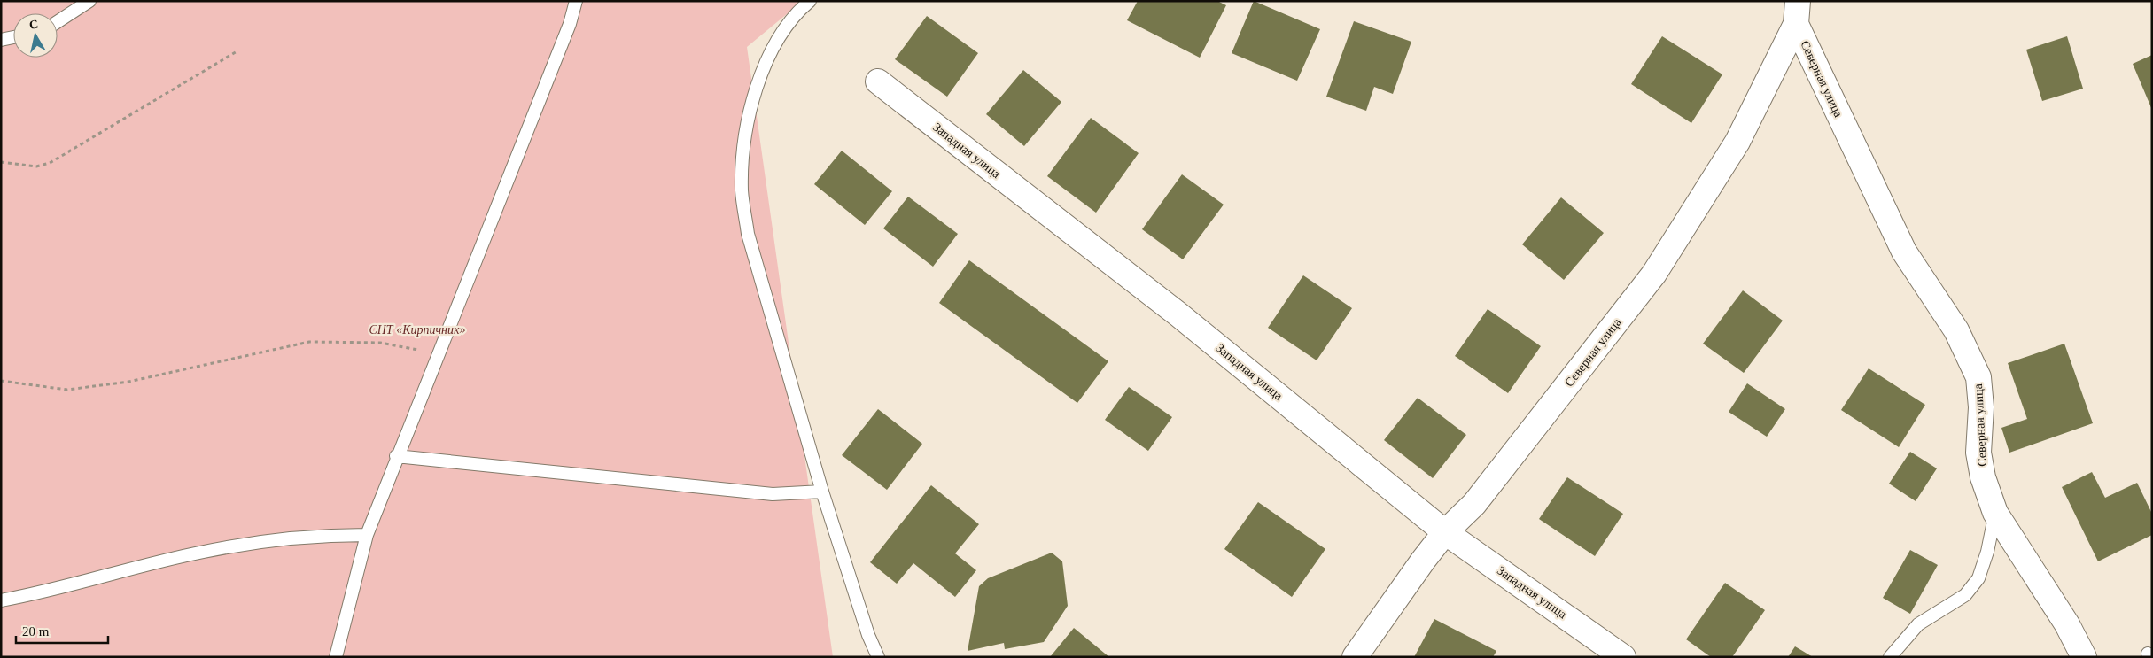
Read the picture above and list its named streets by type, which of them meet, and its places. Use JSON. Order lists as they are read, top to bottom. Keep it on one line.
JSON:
{"streets":{"street":["Северная улица","Западная улица"]},"crossings":[["Северная улица","Западная улица"]],"parks":["СНТ «Кирпичник»"],"scale_bar":"20 m","north":"top"}
